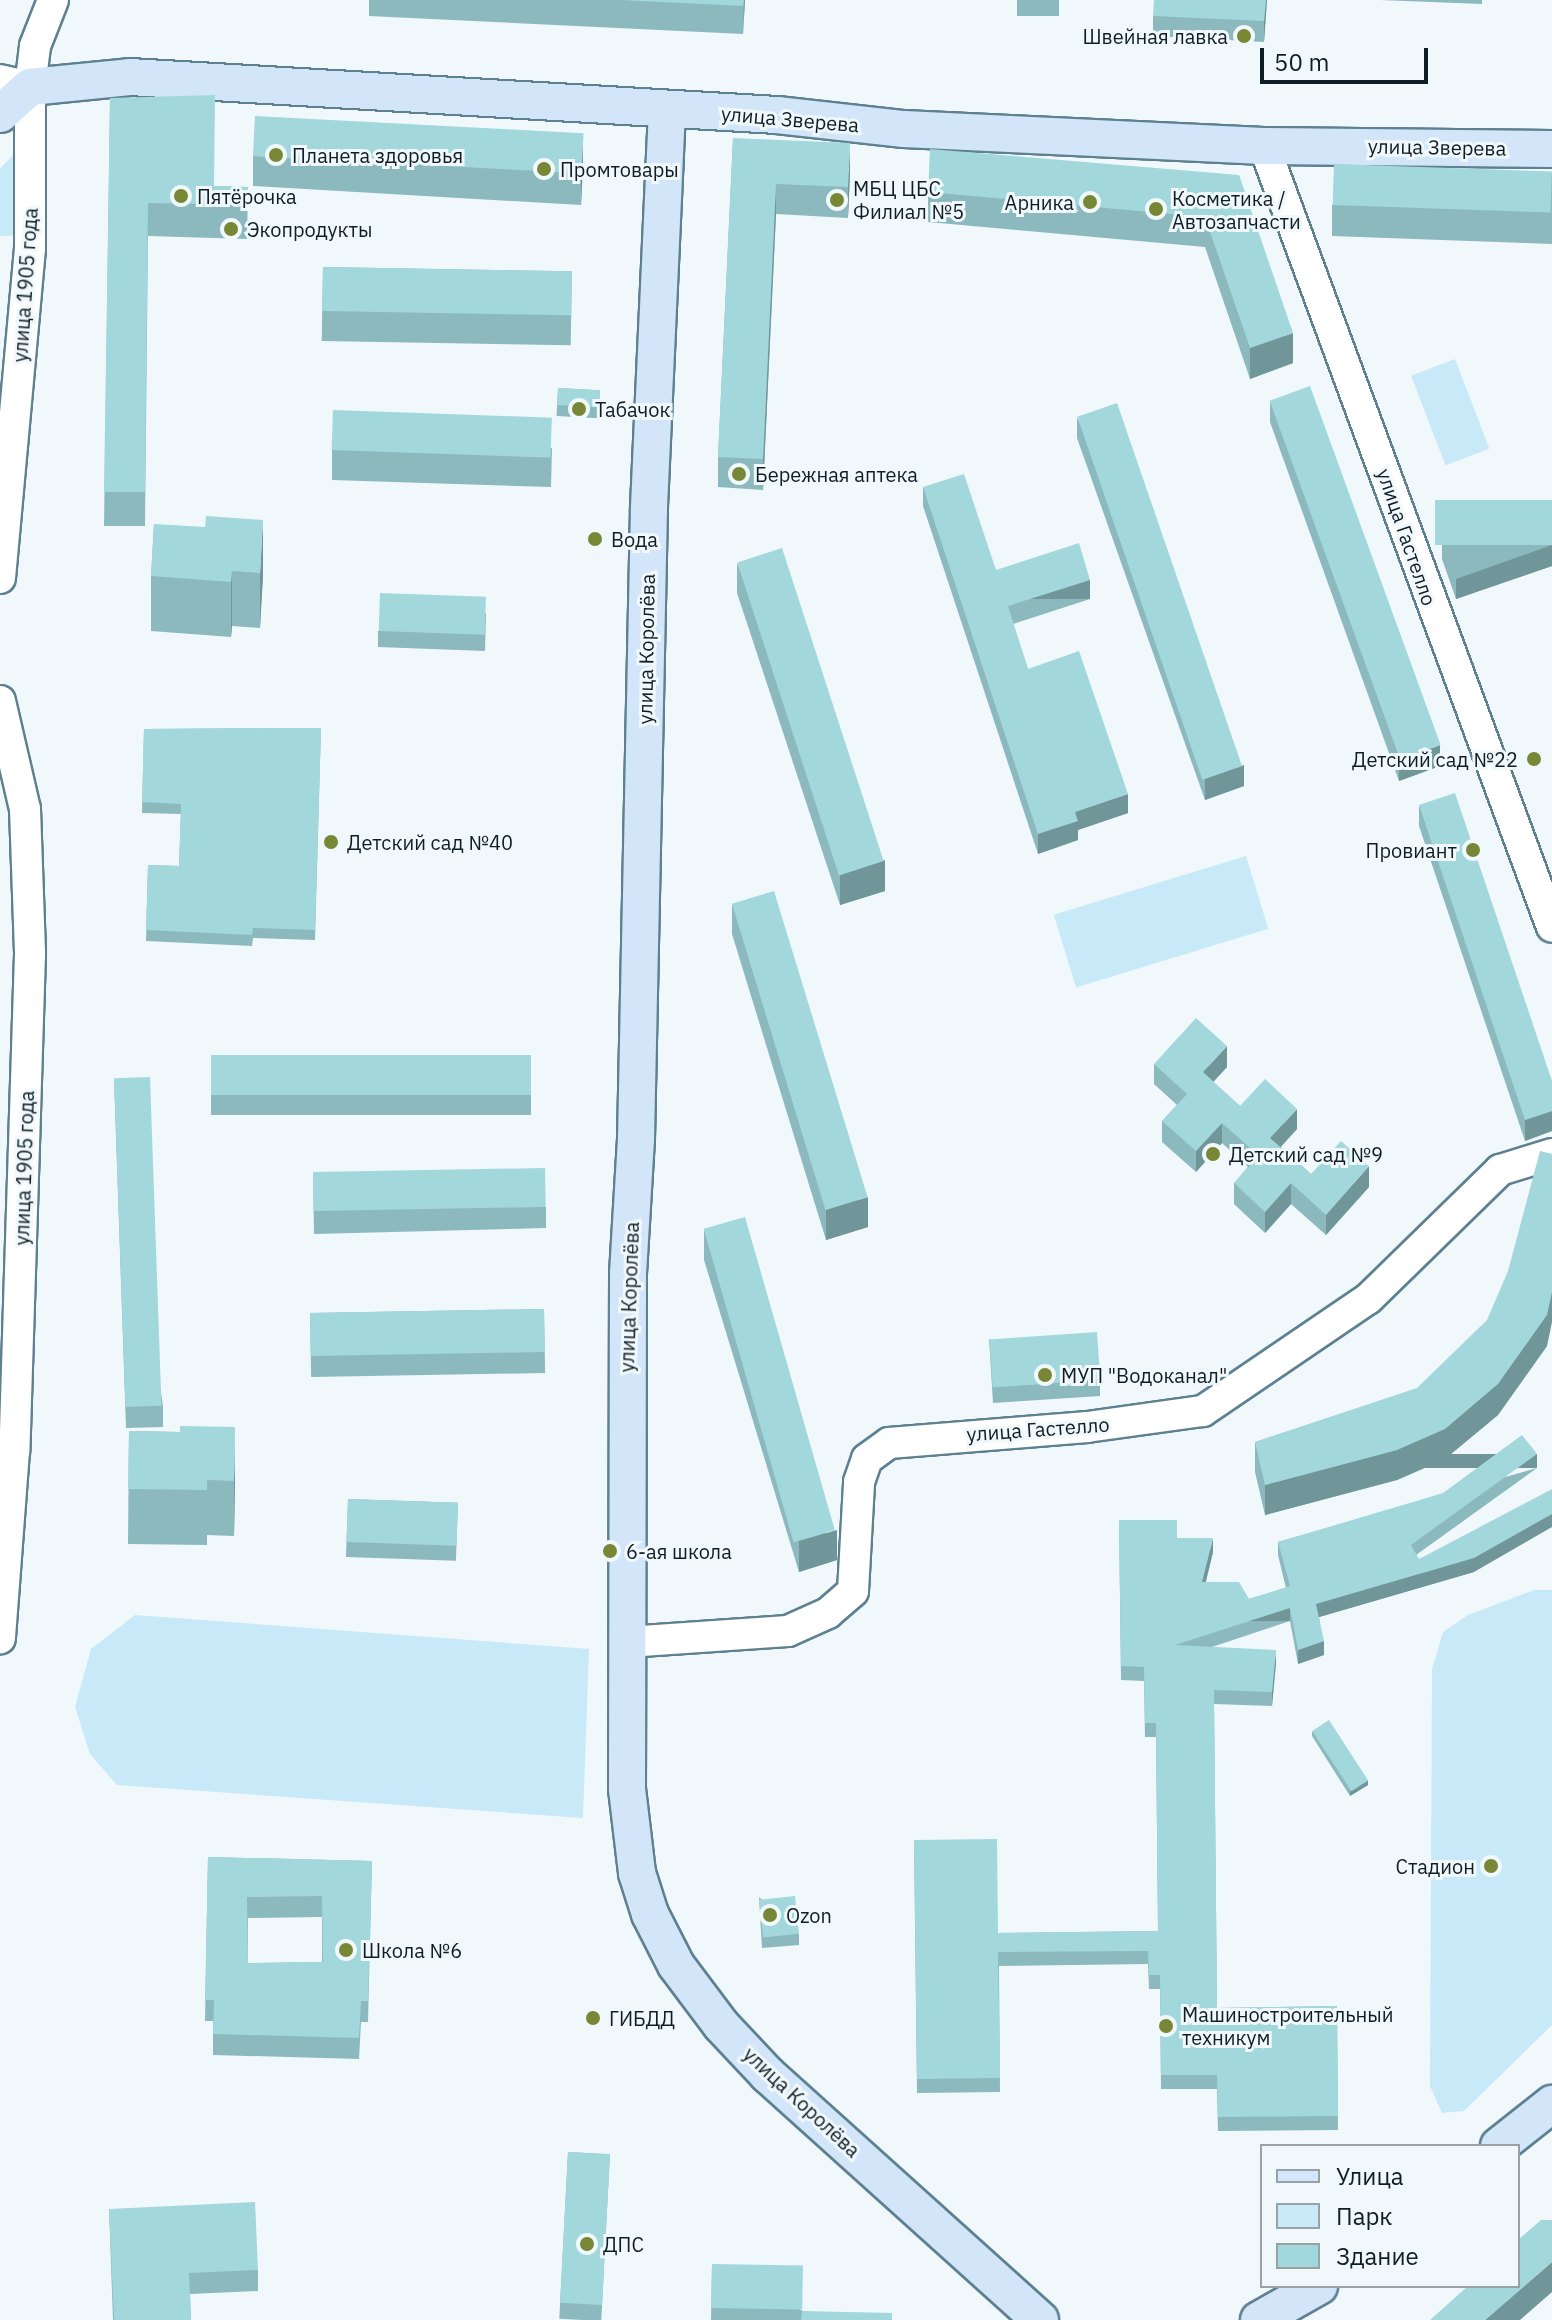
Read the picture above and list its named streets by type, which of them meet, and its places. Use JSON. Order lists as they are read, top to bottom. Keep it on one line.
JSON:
{"streets":{"main road":["улица Зверева","улица Королёва"],"street":["улица 1905 года","улица Гастелло"]},"crossings":[["улица Зверева","улица 1905 года"],["улица Зверева","улица Гастелло"],["улица Зверева","улица Королёва"],["улица Гастелло","улица Королёва"]],"places":["Швейная лавка","Планета здоровья","Промтовары","Пятёрочка","МБЦ ЦБС Филиал №5","Арника","Косметика / Автозапчасти","Экопродукты","Табачок","Бережная аптека","Вода","Детский сад №22","Детский сад №40","Провиант","Детский сад №9","МУП \"Водоканал\"","6-ая школа","Стадион","Ozon","Школа №6","ГИБДД","Машиностроительный техникум","ДПС"],"legend":["Улица","Парк","Здание"],"scale_bar":"50 m"}
